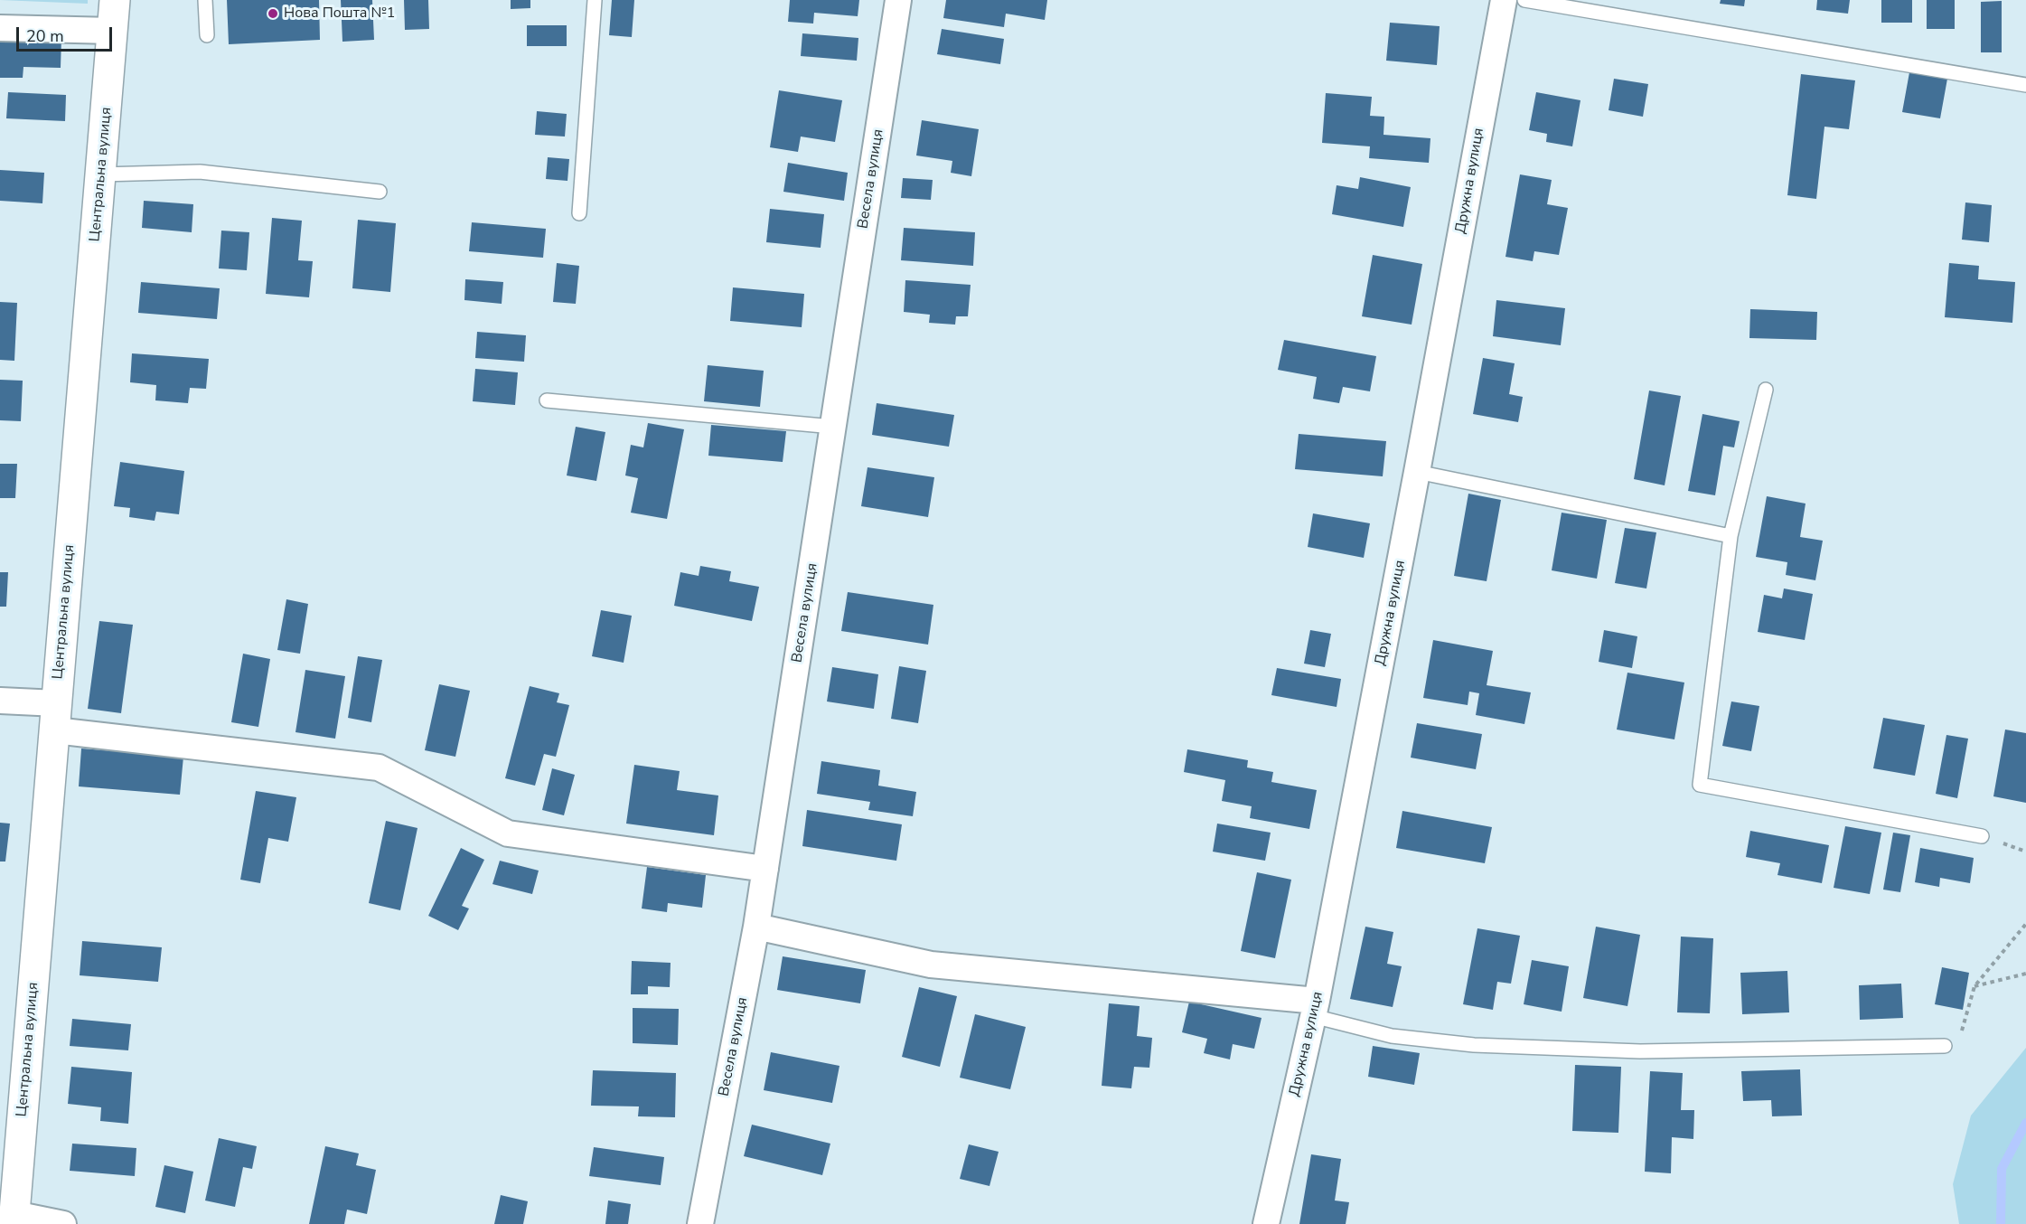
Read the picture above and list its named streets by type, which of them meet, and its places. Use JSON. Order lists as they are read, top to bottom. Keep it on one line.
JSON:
{"streets":{"street":["Центральна вулиця","Весела вулиця","Дружна вулиця"]},"places":["Нова Пошта №1"],"scale_bar":"20 m"}
